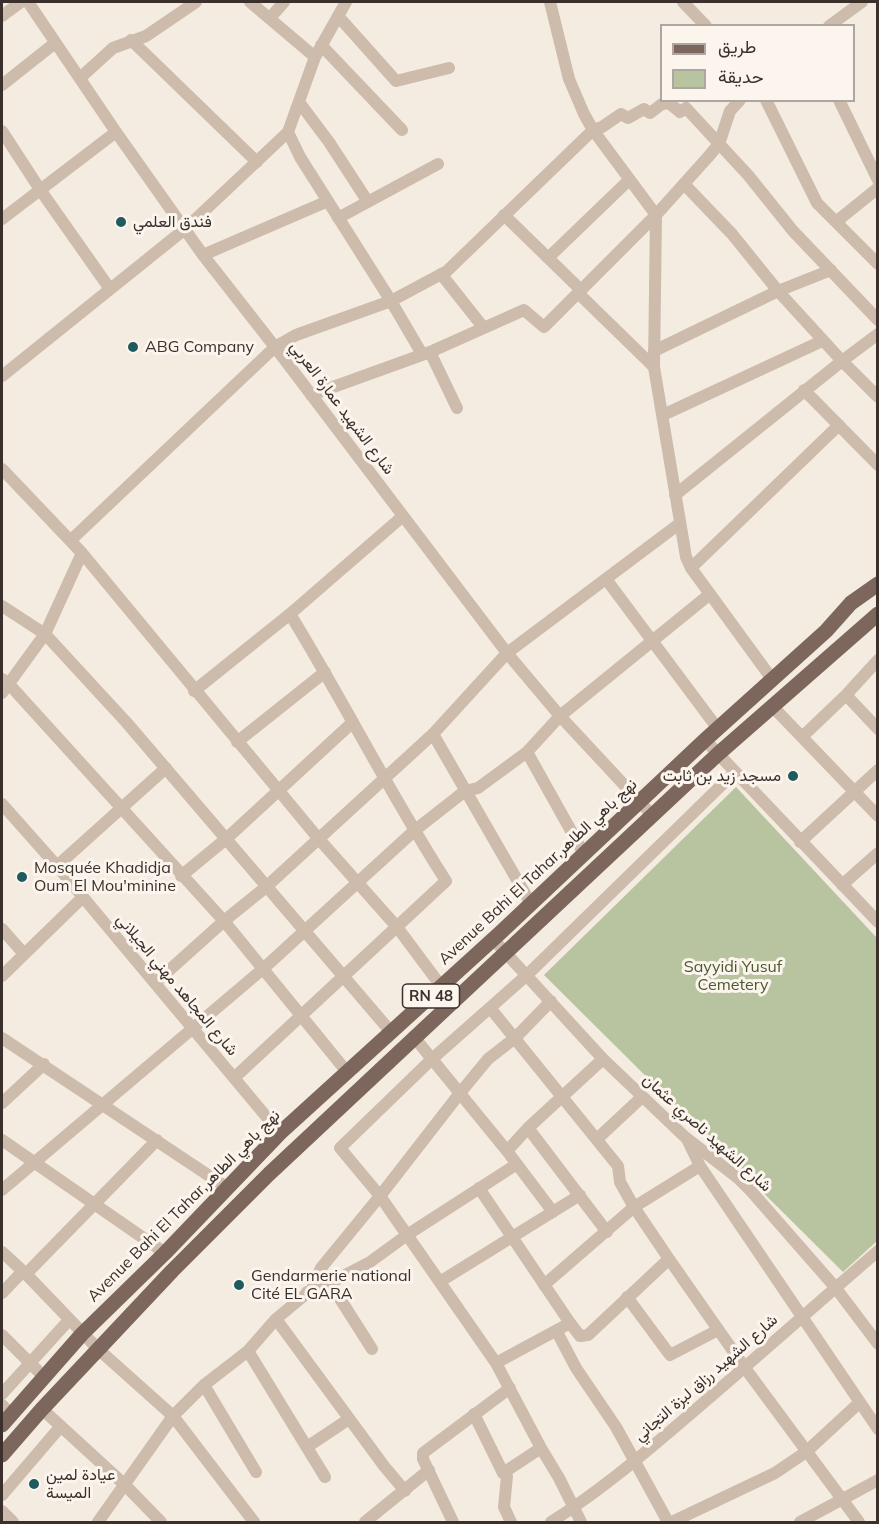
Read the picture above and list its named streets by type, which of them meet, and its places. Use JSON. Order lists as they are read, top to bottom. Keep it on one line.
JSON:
{"streets":{"main road":["Avenue Bahi El Tahar,نهج باهي الطاهر","RN 48"],"street":["شارع الشهيد عمارة العربي","شارع المجاهد مهني الجيلاني","شارع الشهيد ناصري عثمان","شارع الشهيد رزاق لبزة التجاني"]},"crossings":[["شارع الشهيد عمارة العربي","Avenue Bahi El Tahar,نهج باهي الطاهر"],["شارع الشهيد عمارة العربي","RN 48"],["Avenue Bahi El Tahar,نهج باهي الطاهر","شارع المجاهد مهني الجيلاني"],["Avenue Bahi El Tahar,نهج باهي الطاهر","شارع الشهيد ناصري عثمان"],["RN 48","شارع الشهيد ناصري عثمان"],["شارع الشهيد ناصري عثمان","شارع الشهيد رزاق لبزة التجاني"]],"parks":["Sayyidi Yusuf Cemetery"],"places":["فندق العلمي","ABG Company","مسجد زيد بن ثابت","Mosquée Khadidja Oum El Mou'minine","Gendarmerie national Cité EL GARA","عيادة لمين الميسة"],"legend":["طريق","حديقة"]}
